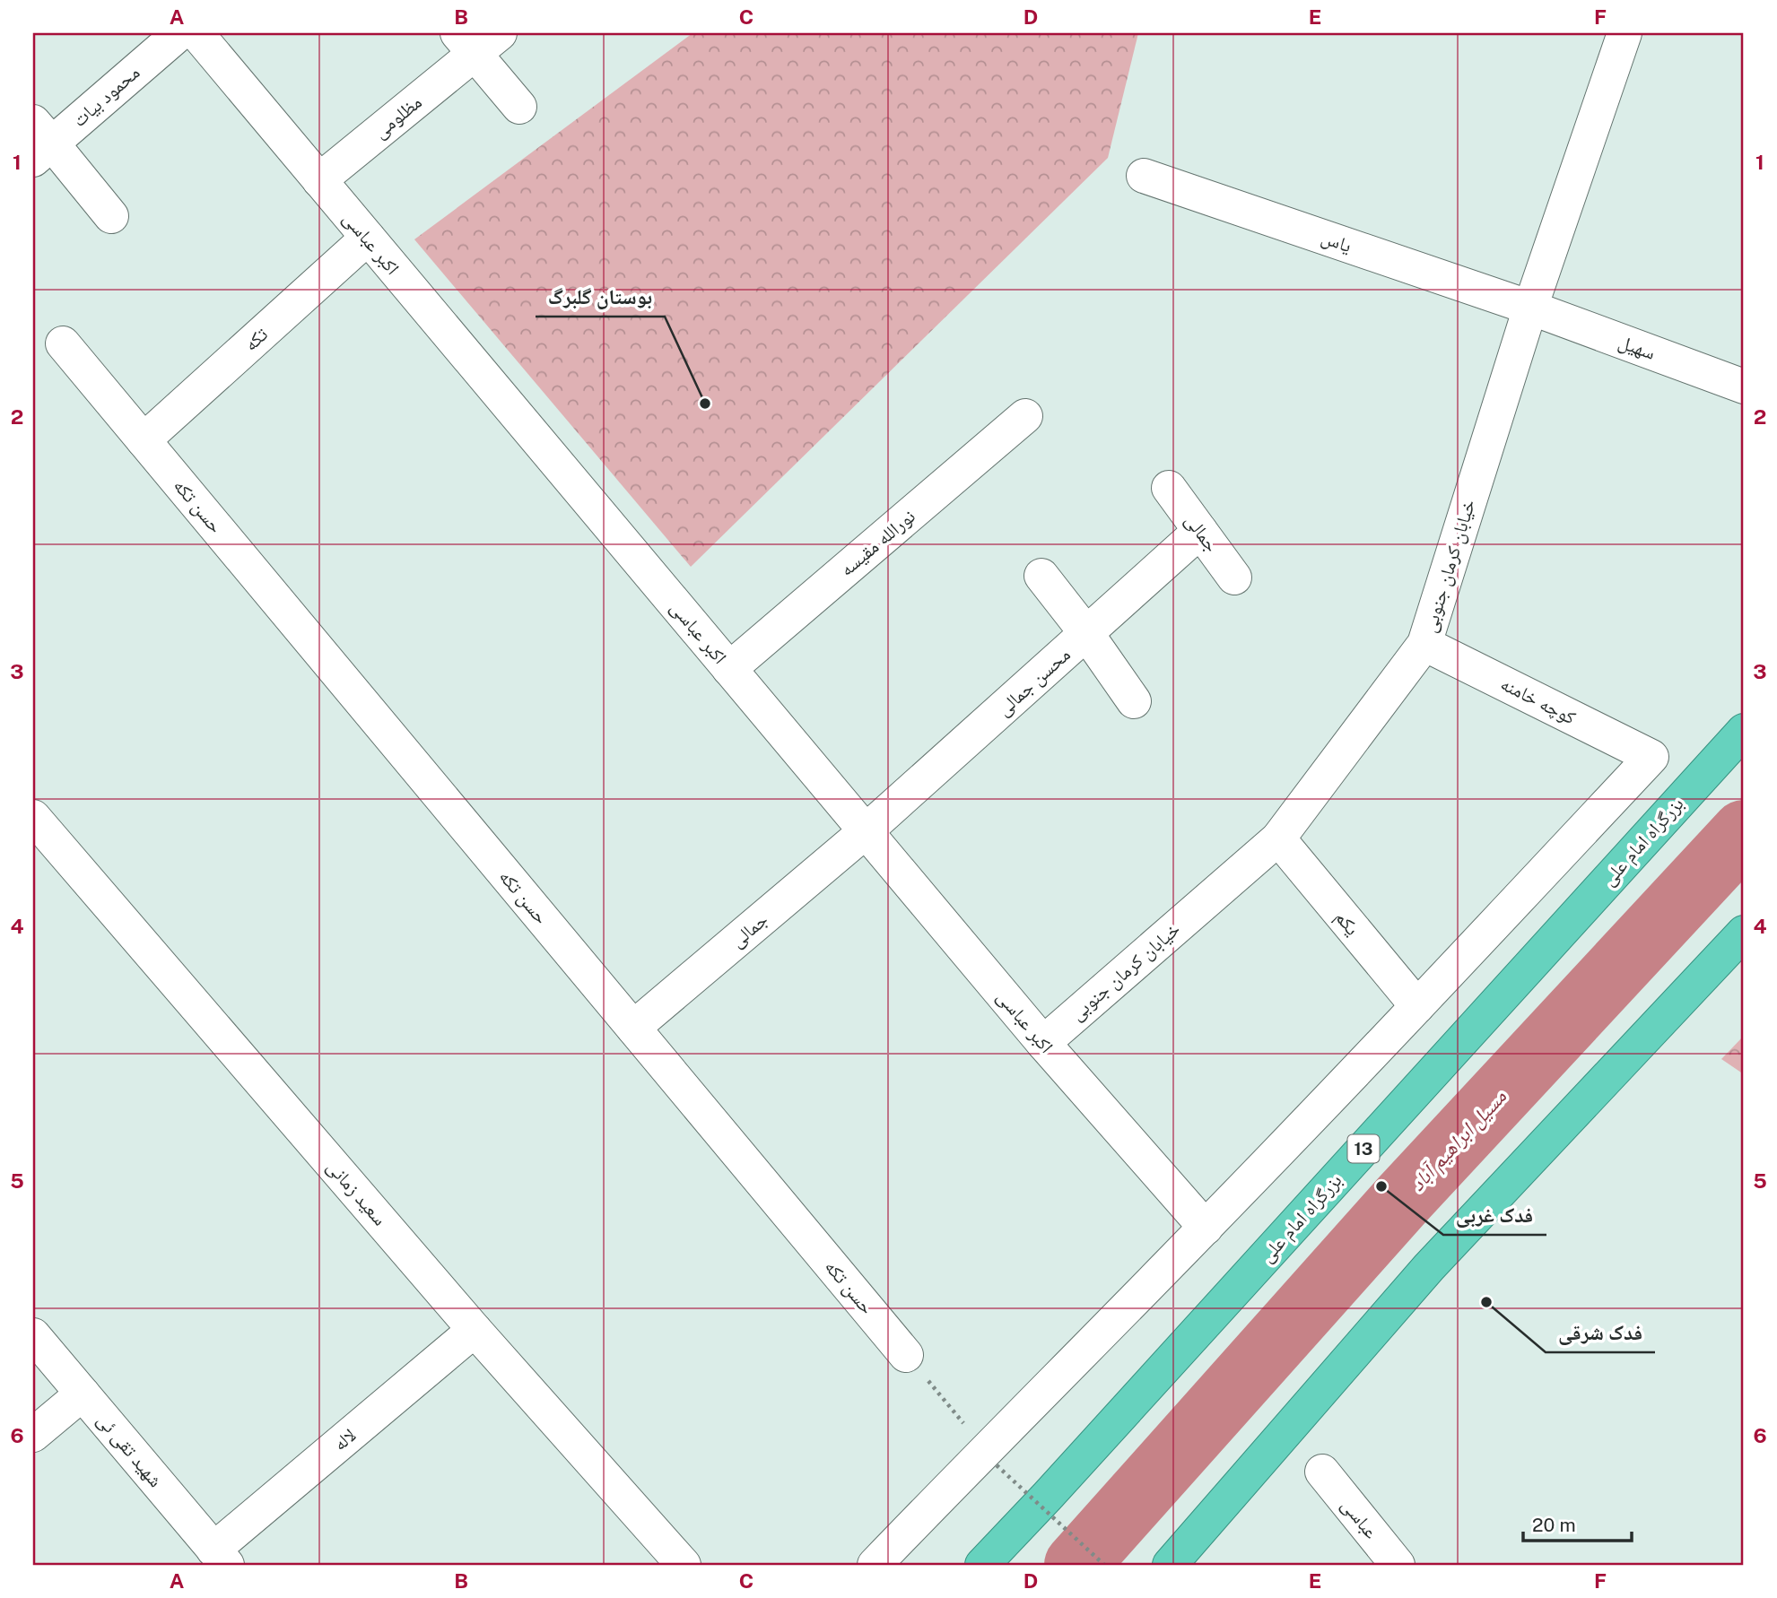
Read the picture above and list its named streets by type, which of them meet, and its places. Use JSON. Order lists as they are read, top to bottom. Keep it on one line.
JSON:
{"streets":{"highway":["بزرگراه امام علی","13"],"street":["محمود بیات","مظلومی","یاس","اکبر عباسی","تکه","سهیل","حسن تکه","جمالی","نورالله مقیسه","خیابان کرمان جنوبی","محسن جمالی","کوچه خامنه","یکم","سعید زمانی","لاله","شهید تقی ئی","عباسی"]},"crossings":[["مظلومی","اکبر عباسی"],["یاس","سهیل"],["یاس","خیابان کرمان جنوبی"],["اکبر عباسی","تکه"],["اکبر عباسی","جمالی"],["اکبر عباسی","نورالله مقیسه"],["اکبر عباسی","خیابان کرمان جنوبی"],["اکبر عباسی","محسن جمالی"],["تکه","حسن تکه"],["سهیل","خیابان کرمان جنوبی"],["حسن تکه","جمالی"],["جمالی","محسن جمالی"],["خیابان کرمان جنوبی","کوچه خامنه"],["خیابان کرمان جنوبی","یکم"],["کوچه خامنه","یکم"],["سعید زمانی","لاله"],["لاله","شهید تقی ئی"]],"water":["مسیل ابراهیم آباد"],"places":["بوستان گلبرگ","فدک غربی","فدک شرقی"],"scale_bar":"20 m","grid":{"columns":["A","B","C","D","E","F"],"rows":["1","2","3","4","5","6"]}}
